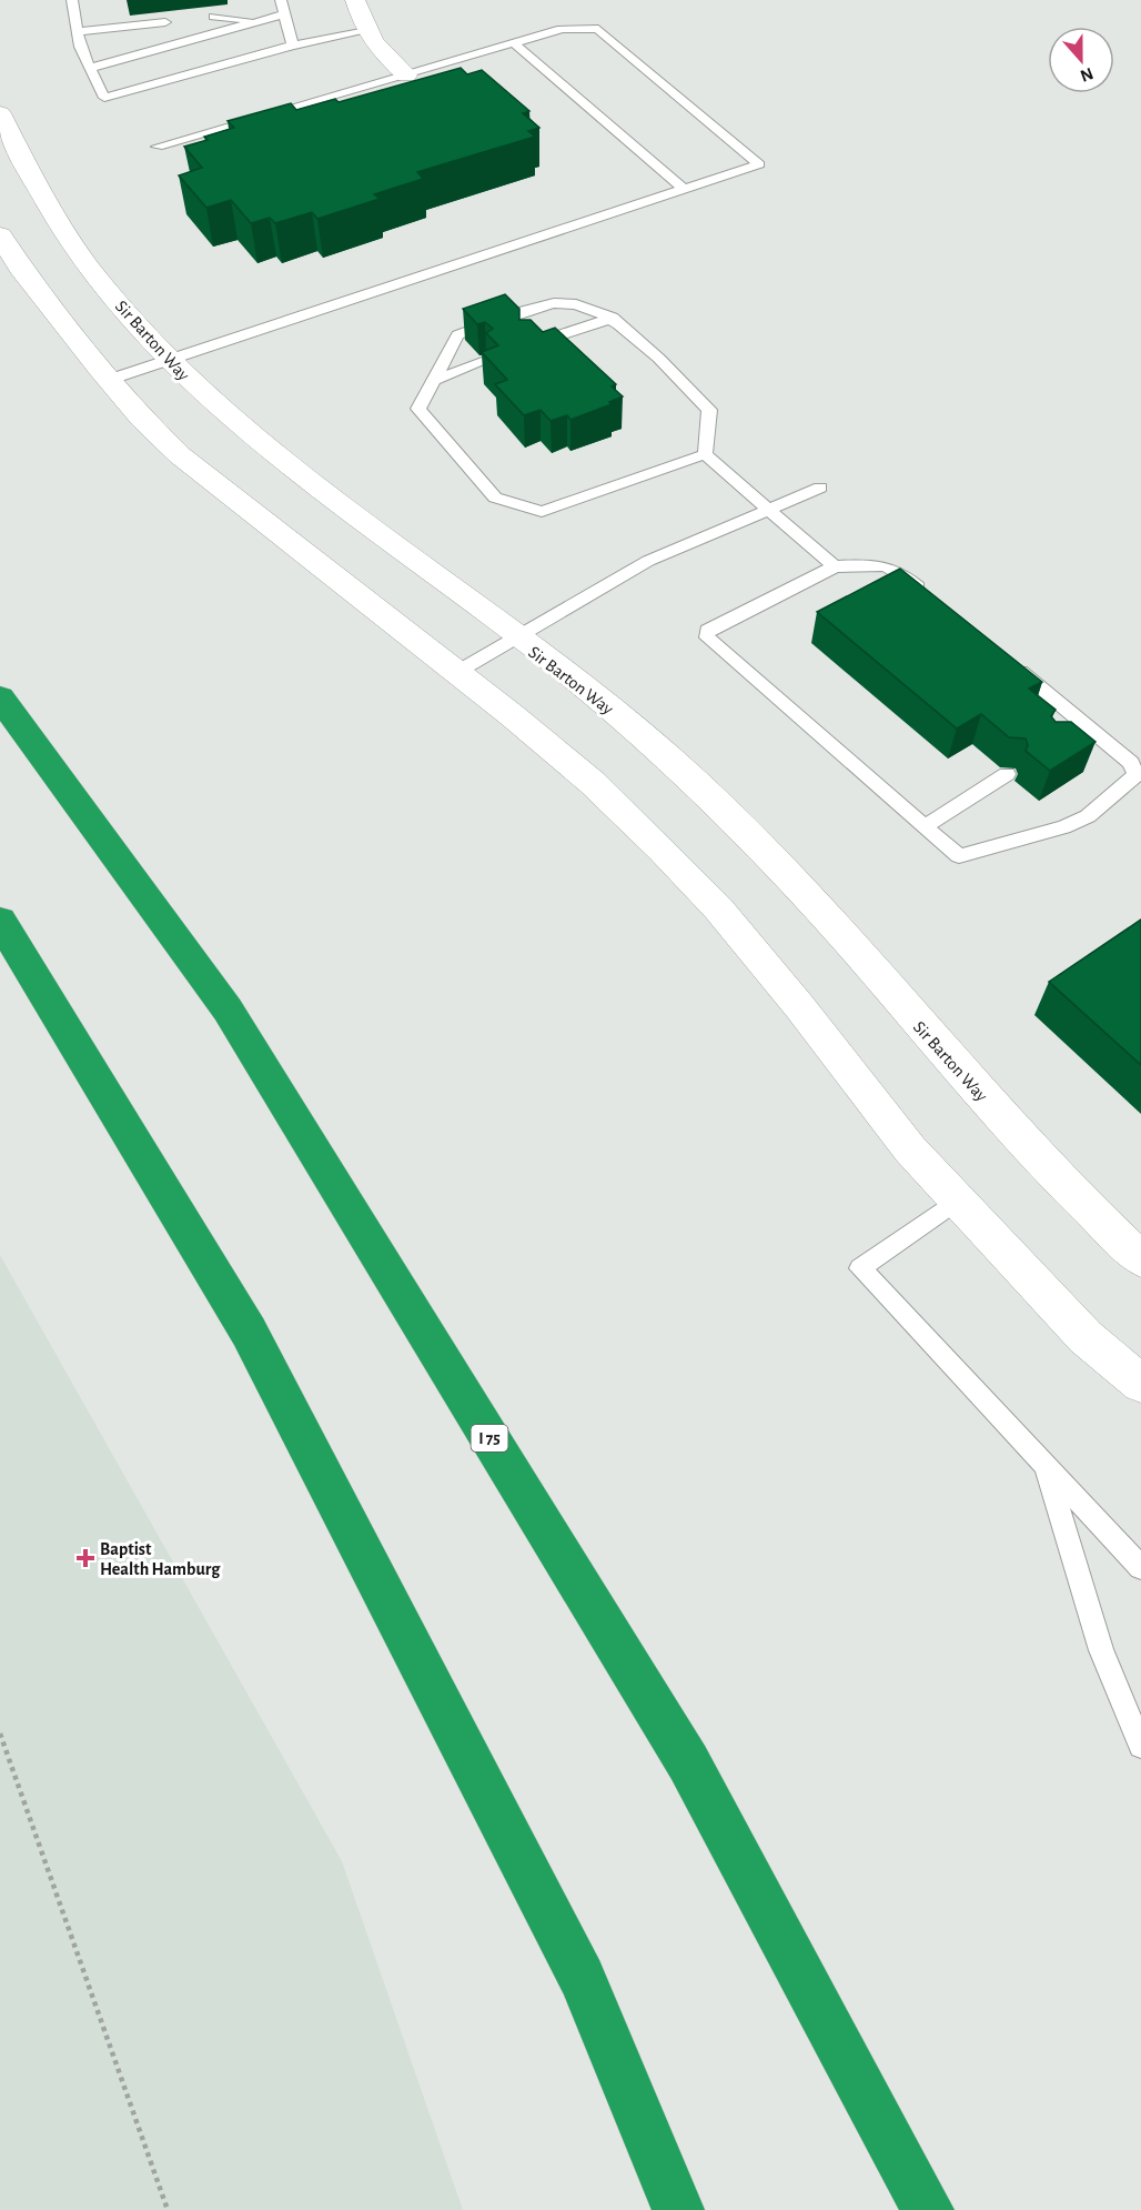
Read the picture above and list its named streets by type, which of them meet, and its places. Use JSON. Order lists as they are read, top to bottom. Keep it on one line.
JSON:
{"streets":{"highway":["I 75"],"main road":["Sir Barton Way"]},"places":{"health":["Baptist Health Hamburg"]},"north":"bottom"}
